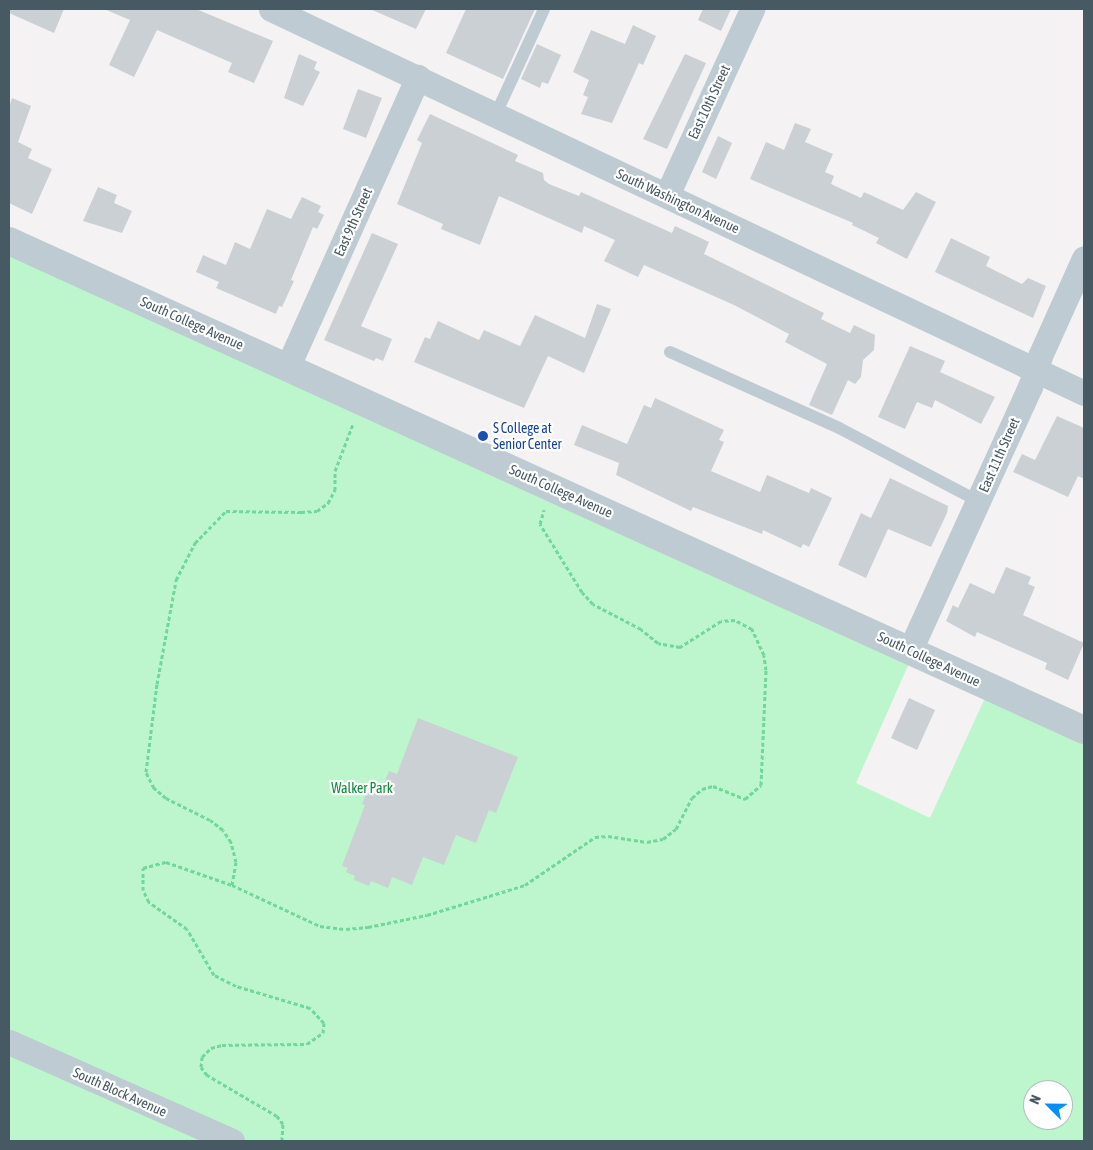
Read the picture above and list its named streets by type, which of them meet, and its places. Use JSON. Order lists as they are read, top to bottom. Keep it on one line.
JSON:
{"streets":{"street":["East 10th Street","South Washington Avenue","East 9th Street","South College Avenue","East 11th Street","South Block Avenue"]},"crossings":[["East 10th Street","South Washington Avenue"],["South Washington Avenue","East 9th Street"],["South Washington Avenue","East 11th Street"],["East 9th Street","South College Avenue"],["South College Avenue","East 11th Street"]],"parks":["Walker Park"],"places":["S College at Senior Center"],"north":"top left"}
